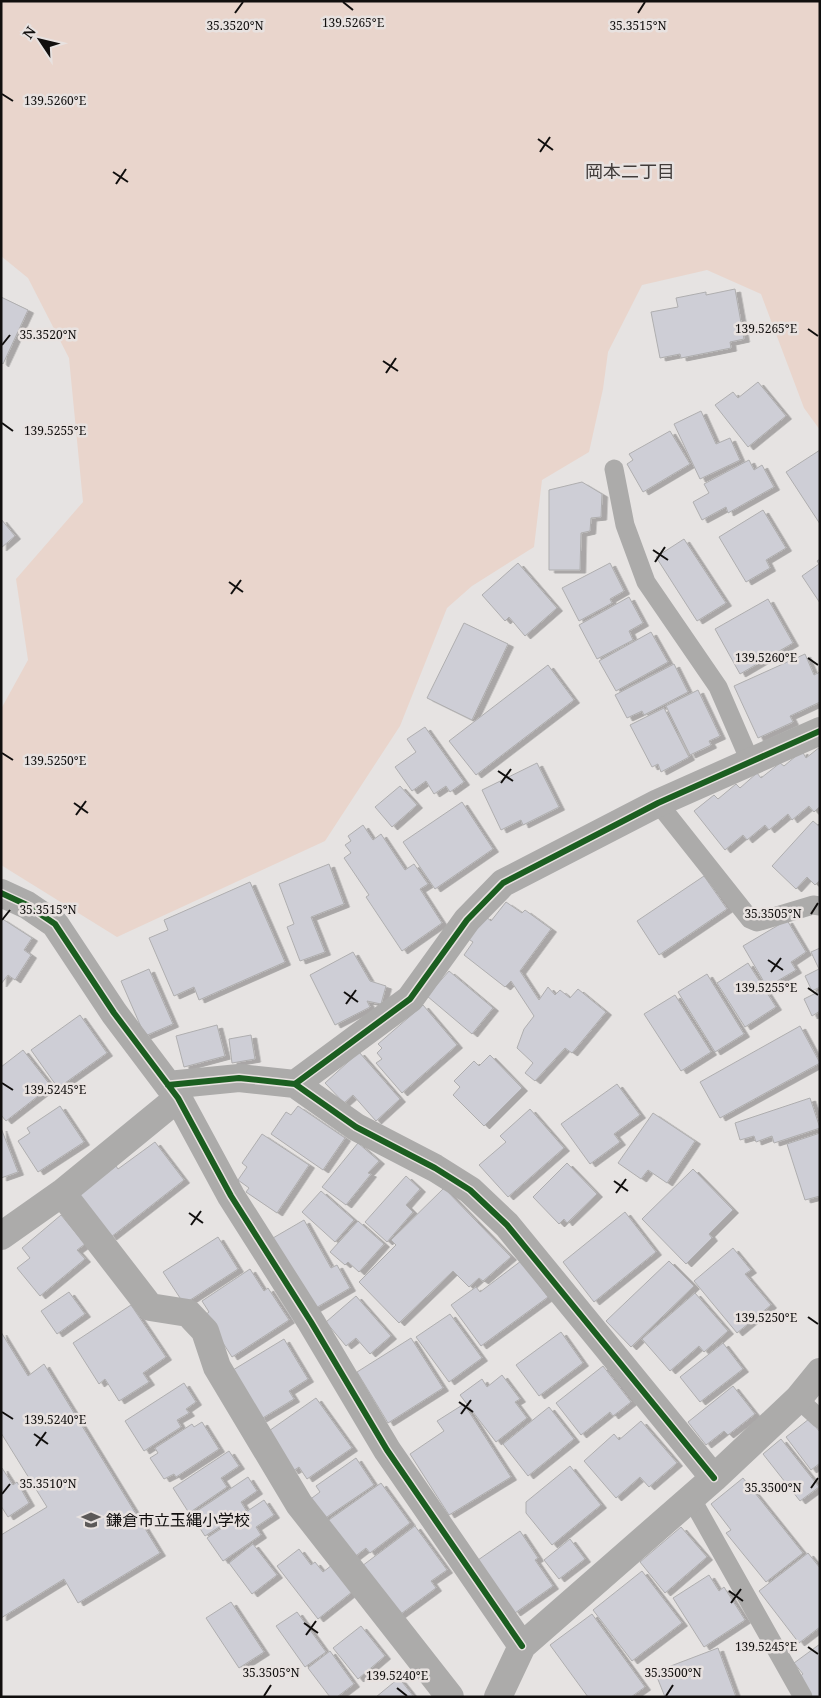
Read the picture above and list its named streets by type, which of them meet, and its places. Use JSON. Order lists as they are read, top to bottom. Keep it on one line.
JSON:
{"districts":["岡本二丁目"],"places":{"school or university":["鎌倉市立玉縄小学校"]},"north":"top left","coordinates":["139.5265°E","35.3520°N","35.3515°N","139.5260°E","139.5255°E","139.5250°E","35.3505°N","139.5245°E","139.5240°E","35.3510°N","35.3500°N"]}
